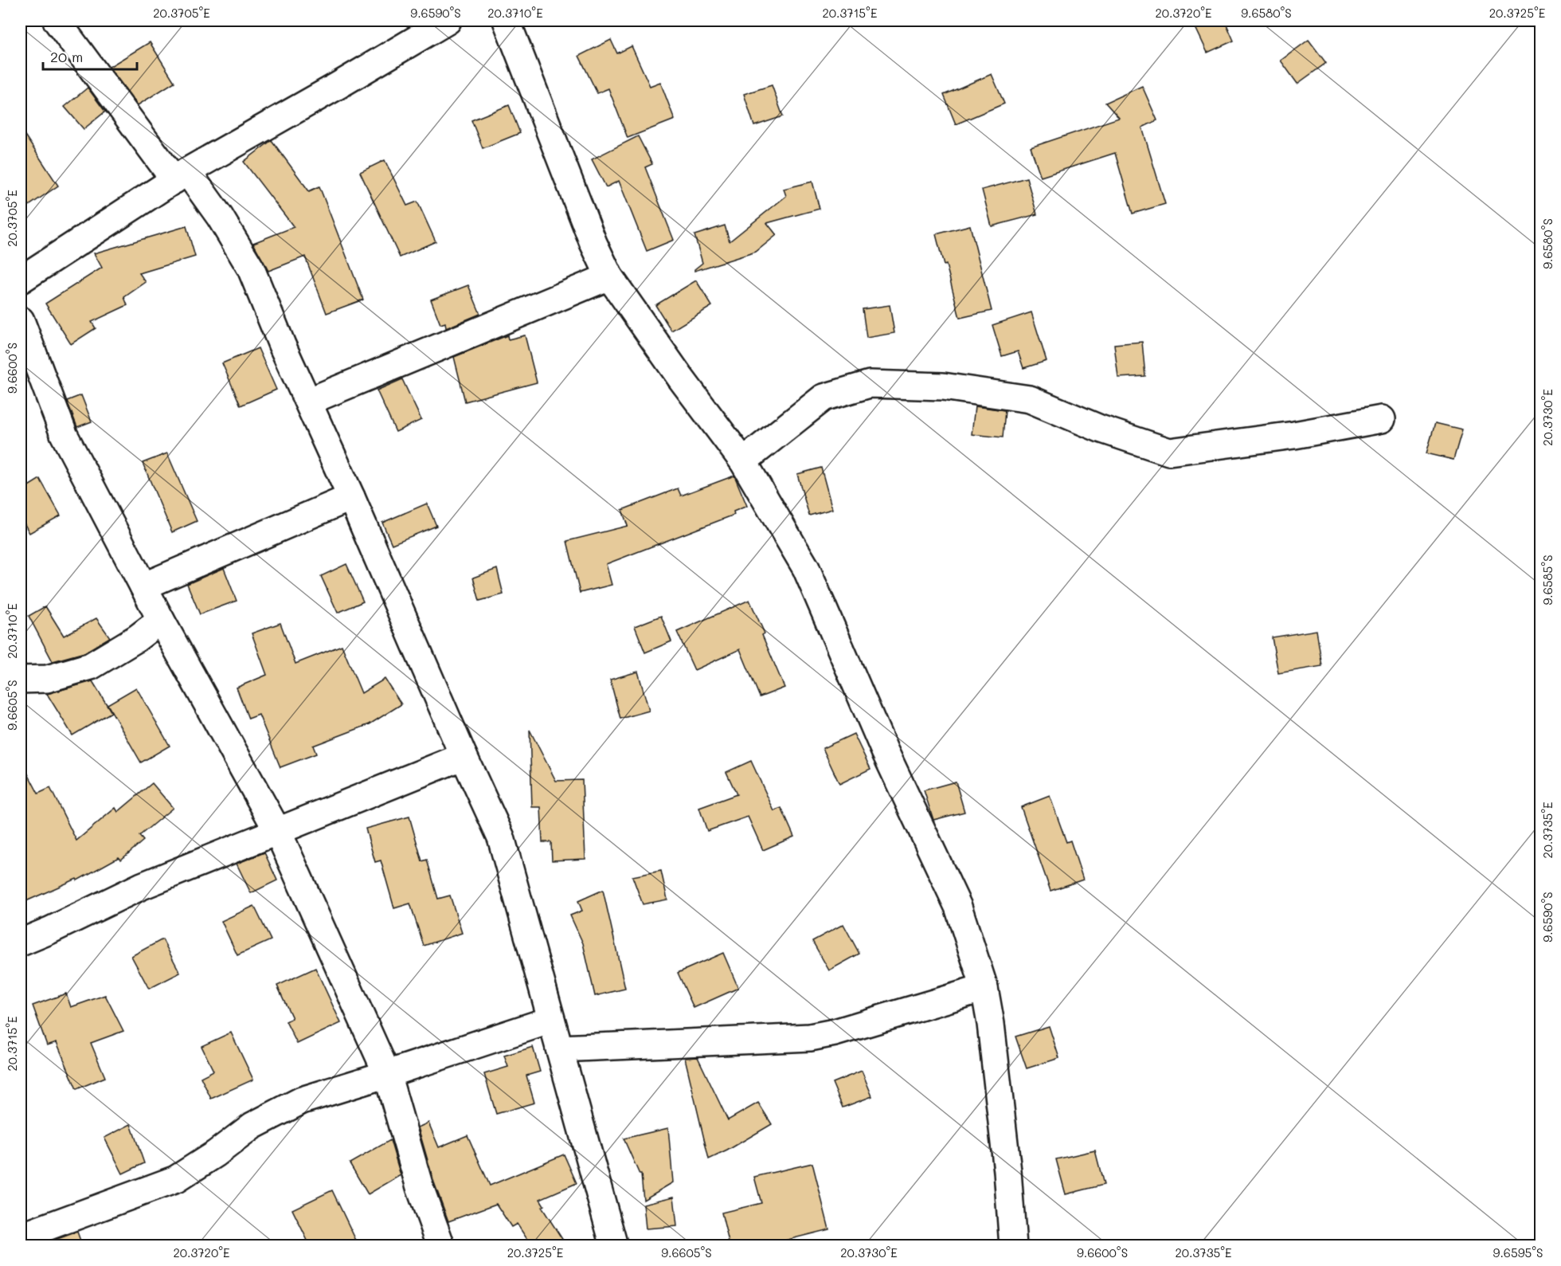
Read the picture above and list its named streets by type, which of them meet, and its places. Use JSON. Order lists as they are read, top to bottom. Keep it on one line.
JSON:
{"scale_bar":"20 m","coordinates":["20.3705°E","9.6590°S","20.3710°E","20.3715°E","20.3720°E","9.6580°S","20.3725°E","9.6600°S","20.3730°E","9.6585°S","9.6605°S","20.3735°E","9.6595°S"]}
